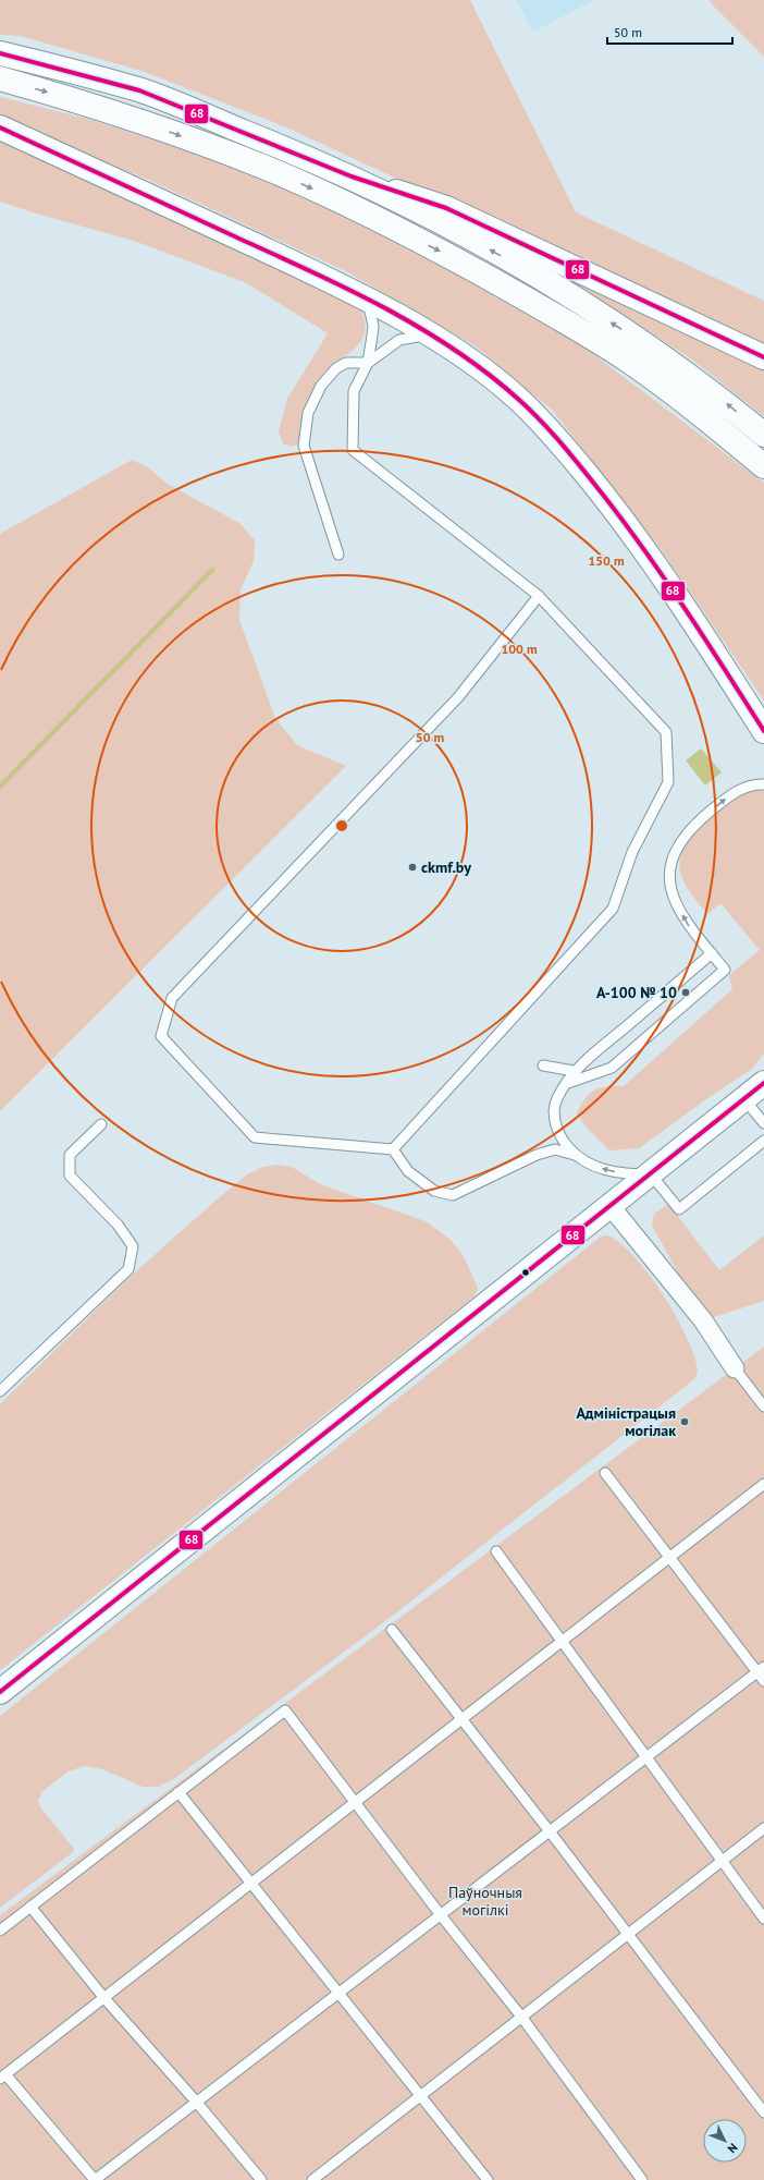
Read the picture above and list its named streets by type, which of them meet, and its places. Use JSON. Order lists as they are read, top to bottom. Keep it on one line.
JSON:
{"parks":["Паўночныя могілкі"],"places":["ckmf.by","А-100 № 10","Адміністрацыя могілак"],"lines":["transit line 68"],"scale_bar":"50 m","north":"bottom right","rings":["150 m","100 m","50 m"]}
